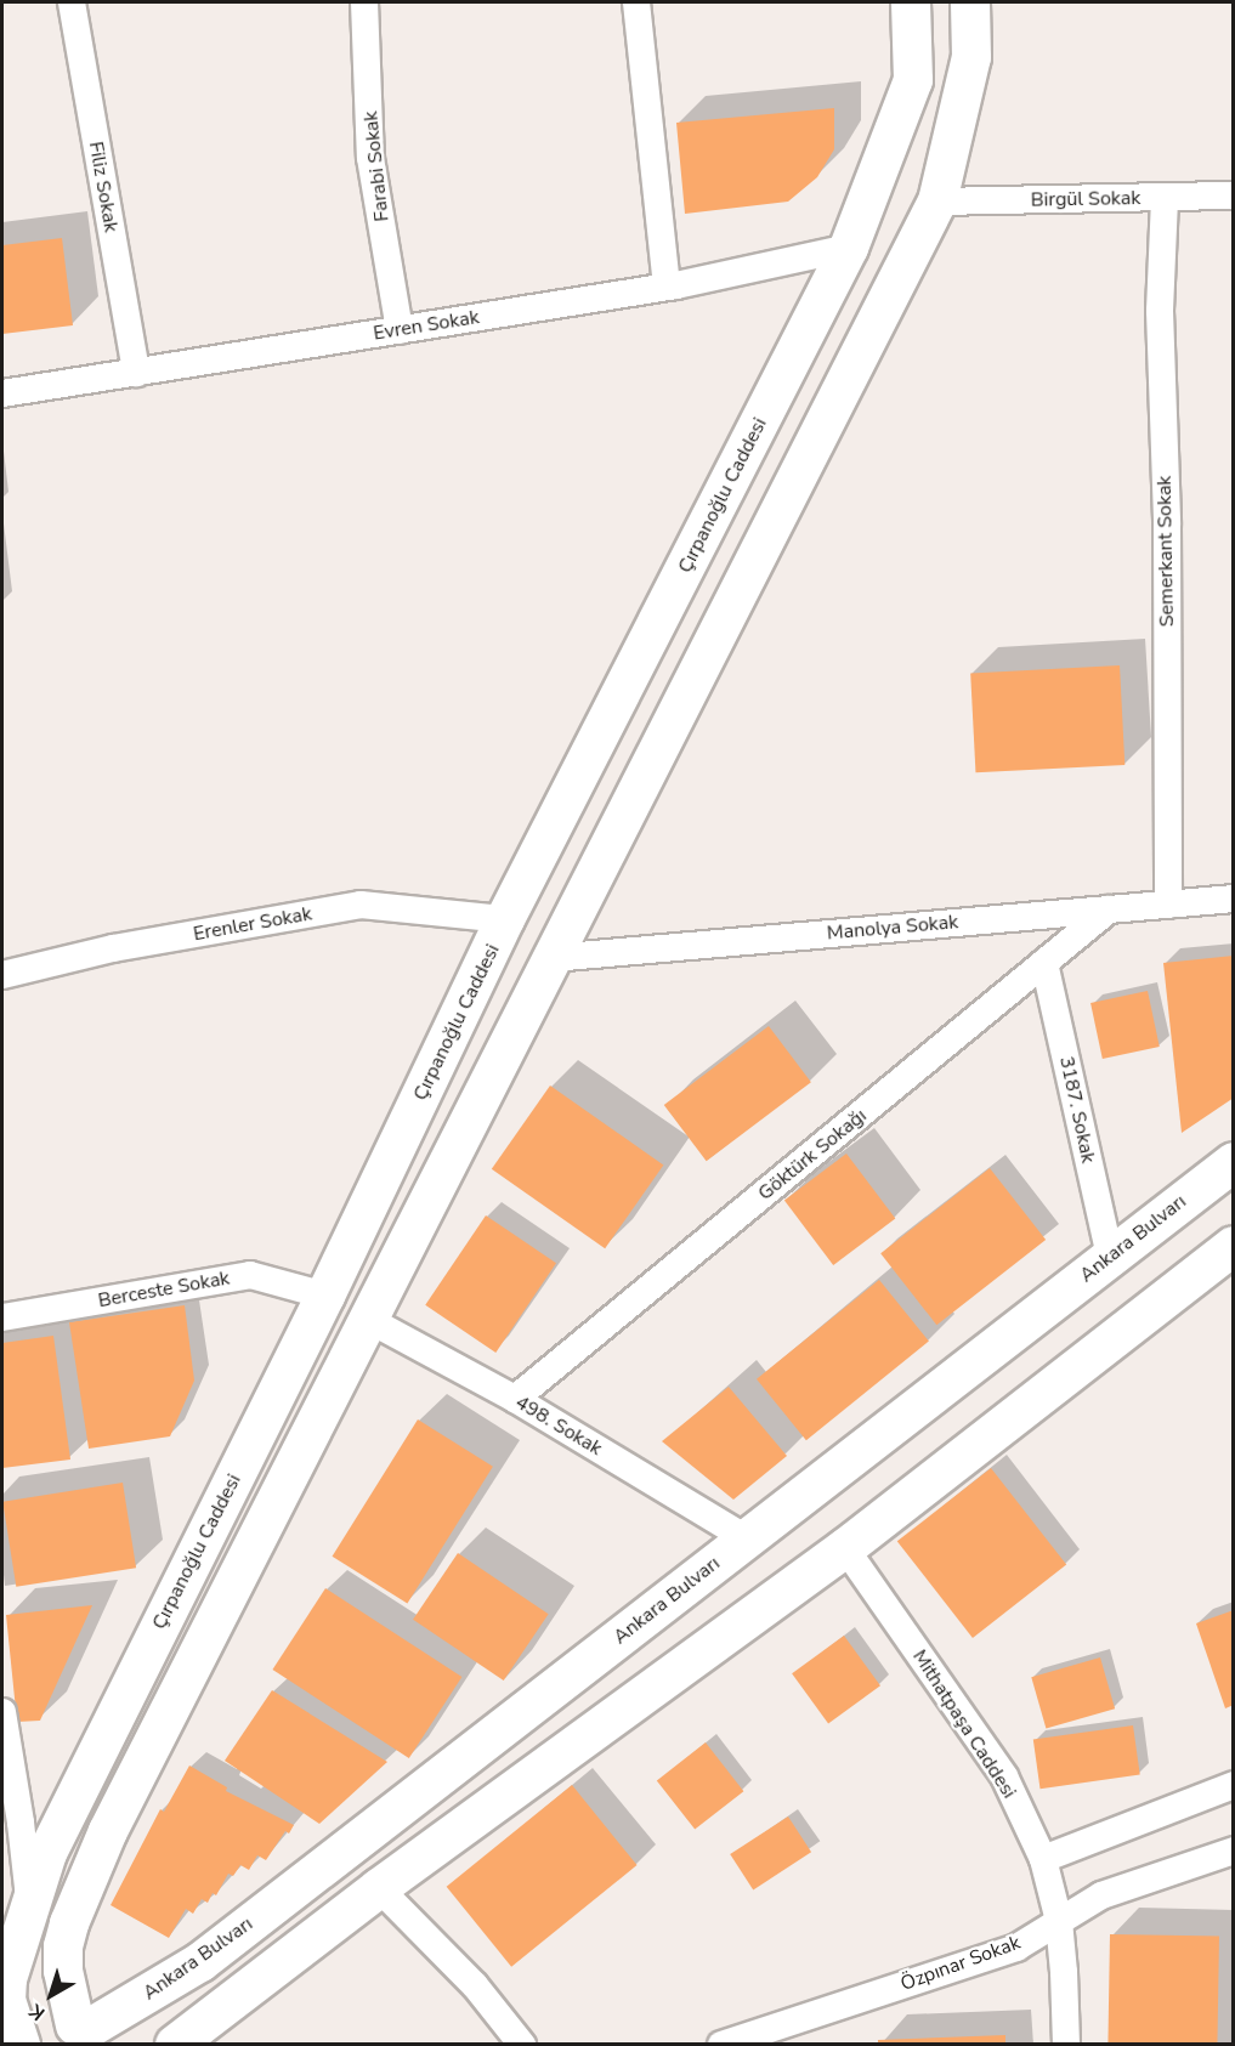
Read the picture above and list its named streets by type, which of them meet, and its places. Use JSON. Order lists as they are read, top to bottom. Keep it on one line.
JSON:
{"streets":{"main road":["Çırpanoğlu Caddesi","Ankara Bulvarı"],"street":["Farabi Sokak","Filiz Sokak","Birgül Sokak","Evren Sokak","Semerkant Sokak","Erenler Sokak","Manolya Sokak","3187. Sokak","Göktürk Sokağı","Berceste Sokak","498. Sokak","Mithatpaşa Caddesi","Özpınar Sokak"]},"crossings":[["Farabi Sokak","Evren Sokak"],["Filiz Sokak","Evren Sokak"],["Birgül Sokak","Semerkant Sokak"],["Evren Sokak","Çırpanoğlu Caddesi"],["Çırpanoğlu Caddesi","Erenler Sokak"],["Çırpanoğlu Caddesi","Berceste Sokak"],["Semerkant Sokak","Manolya Sokak"],["Manolya Sokak","Göktürk Sokağı"],["3187. Sokak","Göktürk Sokağı"],["3187. Sokak","Ankara Bulvarı"],["Göktürk Sokağı","498. Sokak"],["Ankara Bulvarı","498. Sokak"],["Mithatpaşa Caddesi","Özpınar Sokak"]],"north":"bottom left"}
